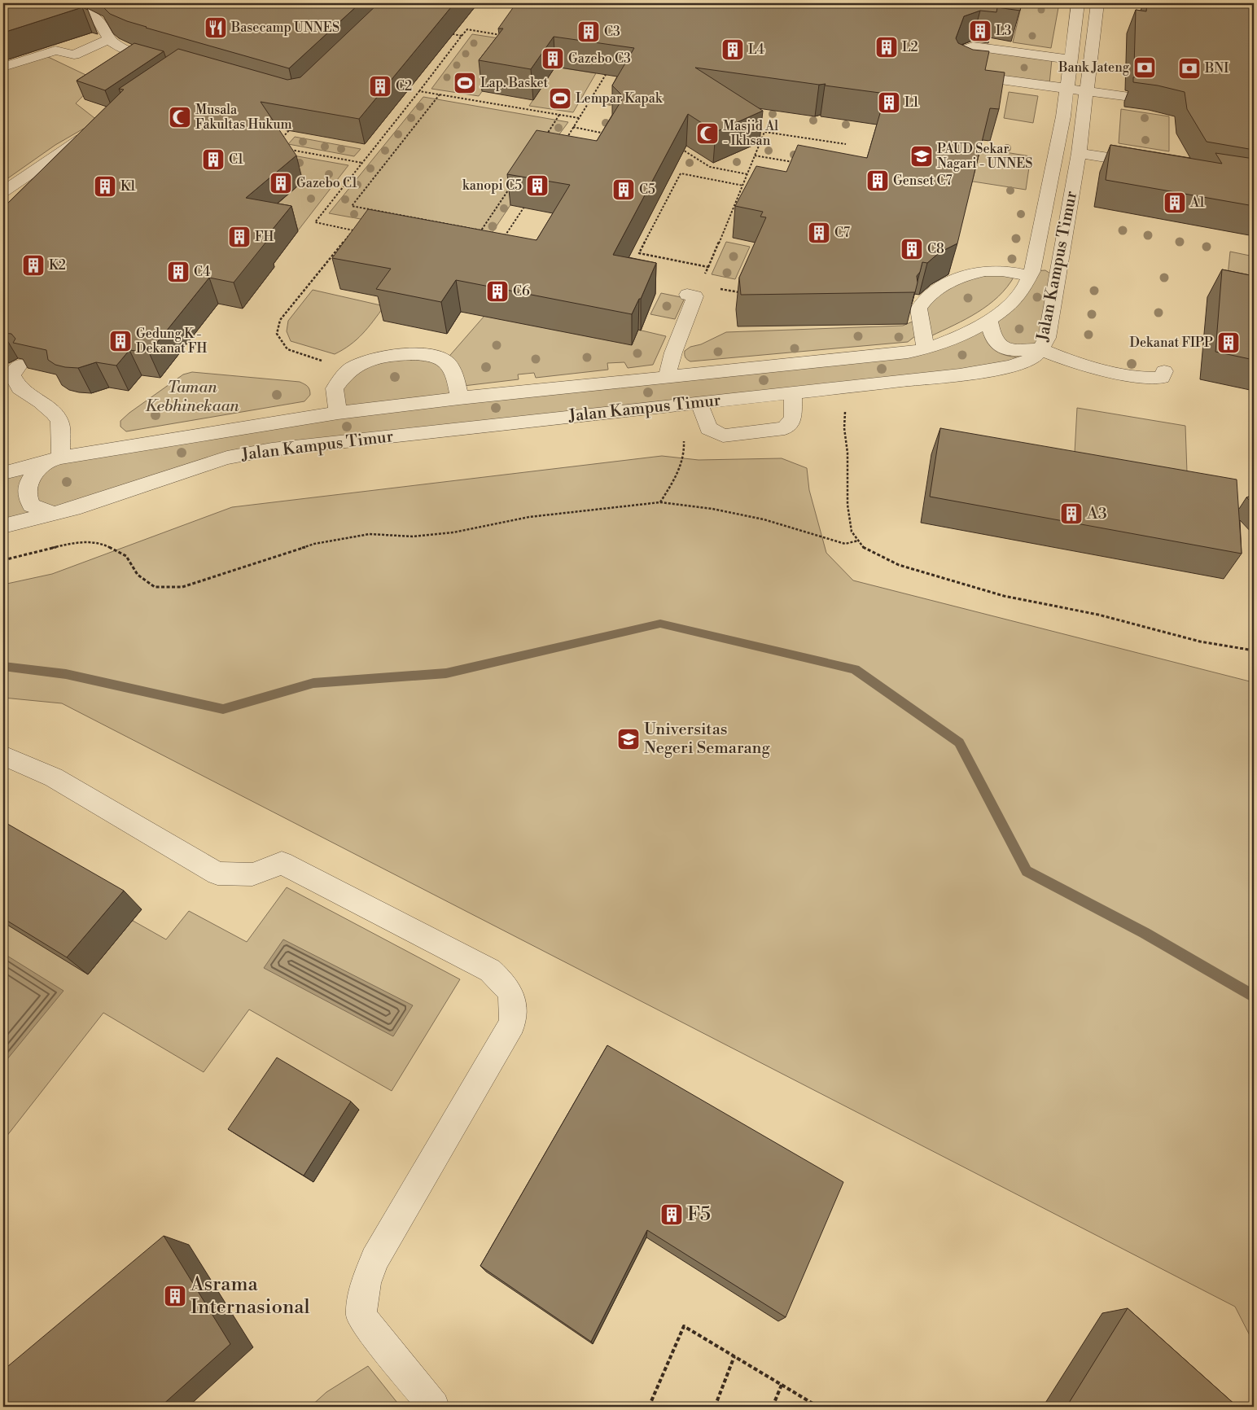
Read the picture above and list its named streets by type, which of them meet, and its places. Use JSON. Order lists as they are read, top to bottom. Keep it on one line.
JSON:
{"streets":{"street":["Jalan Kampus Timur"]},"parks":["Taman Kebhinekaan"],"places":{"restaurant":["Basecamp UNNES"],"building":["L3","C3","L2","L4","Gazebo C3","C2","L1","C1","Genset C7","Gazebo C1","kanopi C5","K1","C5","A1","C7","FH","C8","K2","C4","C6","Gedung K - Dekanat FH","Dekanat FIPP","A3","F5","Asrama Internasional"],"bank":["Bank Jateng","BNI"],"sports":["Lap. Basket","Lempar Kapak"],"mosque":["Musala Fakultas Hukum","Masjid Al - Ikhsan"],"school or university":["PAUD Sekar Nagari - UNNES","Universitas Negeri Semarang"]}}
